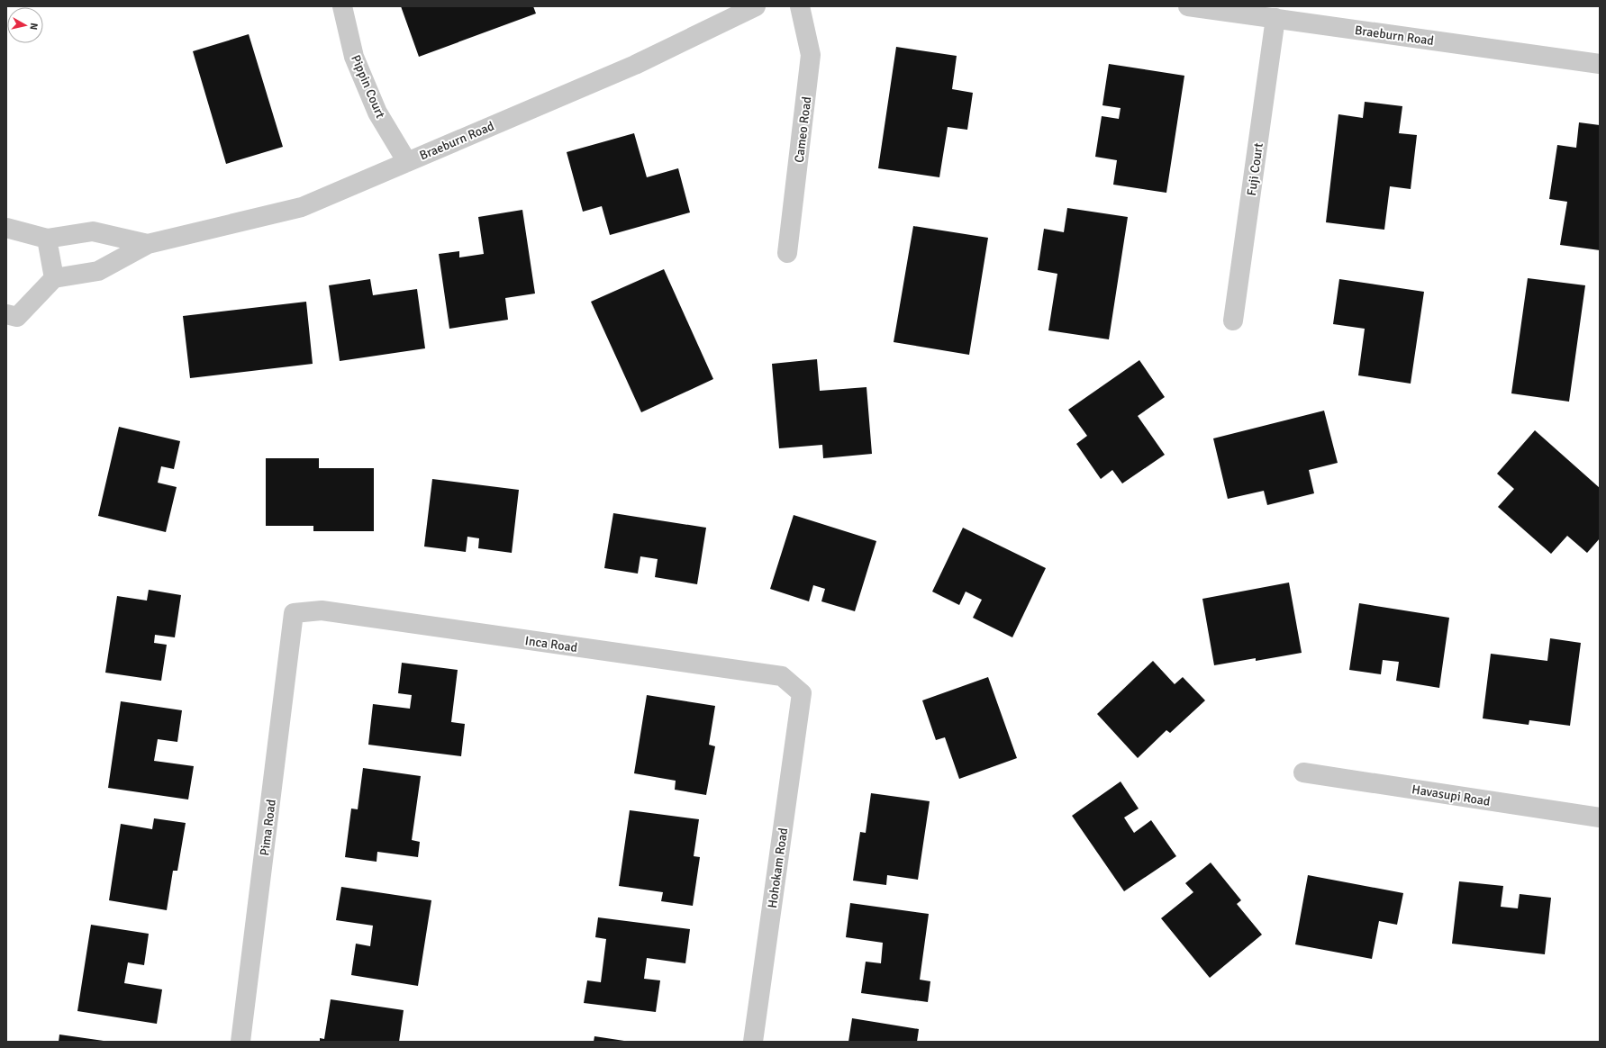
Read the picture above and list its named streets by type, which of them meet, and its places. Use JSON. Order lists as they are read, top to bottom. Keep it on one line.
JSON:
{"streets":{"street":["Braeburn Road","Pippin Court","Cameo Road","Fuji Court","Inca Road","Havasupi Road","Pima Road","Hohokam Road"]},"crossings":[["Braeburn Road","Pippin Court"],["Braeburn Road","Fuji Court"],["Inca Road","Pima Road"],["Inca Road","Hohokam Road"]],"north":"right"}
